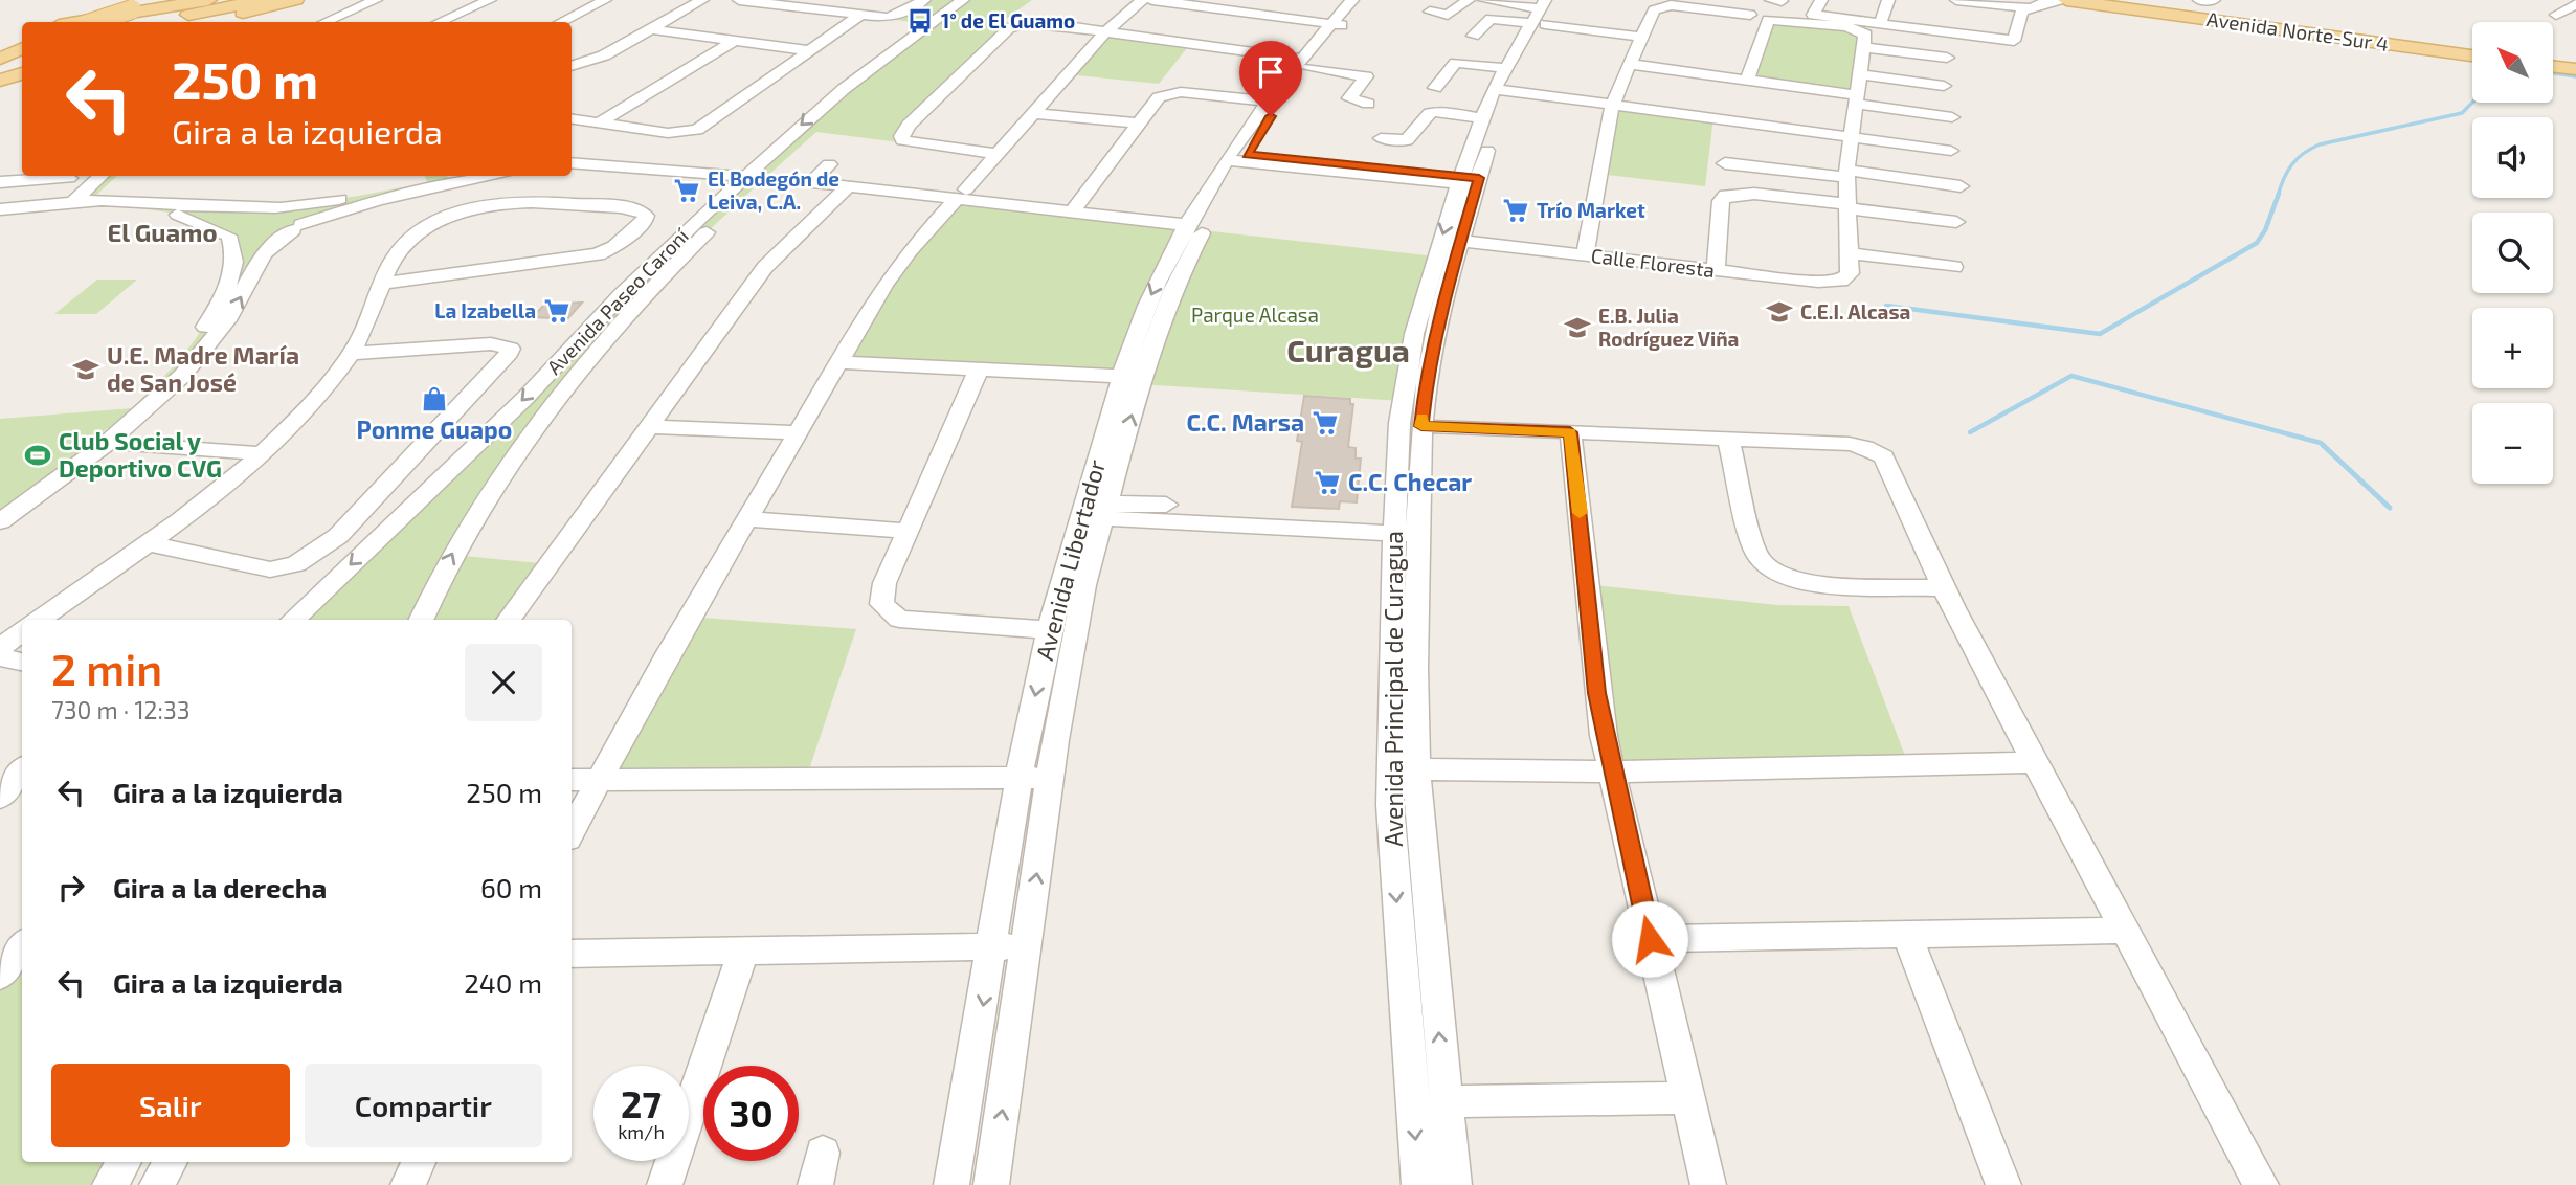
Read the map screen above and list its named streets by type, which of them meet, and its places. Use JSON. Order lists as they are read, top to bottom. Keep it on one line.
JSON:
{"streets":{"main road":["Avenida Norte-Sur 4"],"street":["Calle Floresta","Avenida Paseo Caroní","Avenida Libertador","Avenida Principal de Curagua"]},"crossings":[["Calle Floresta","Avenida Principal de Curagua"]],"districts":["El Guamo","Curagua"],"parks":["Parque Alcasa"],"places":{"bus stop":["1° de El Guamo"],"supermarket":["El Bodegón de Leiva, C.A.","Trío Market","La Izabella","C.C. Marsa","C.C. Checar"],"school or university":["C.E.I. Alcasa","E.B. Julia Rodríguez Viña","U.E. Madre María de San José"],"shop":["Ponme Guapo"],"sports":["Club Social y Deportivo CVG"]},"north":"top left","page":{"map_buttons":["+","−"],"turn":["250 m","Gira a la izquierda"],"heading":["2 min","730 m · 12:33"],"list":[{"name":"Gira a la izquierda","value":"250 m"},{"name":"Gira a la derecha","value":"60 m"},{"name":"Gira a la izquierda","value":"240 m"}],"buttons":["Salir","Compartir"],"speed":"27 km/h","limit":"30"}}
